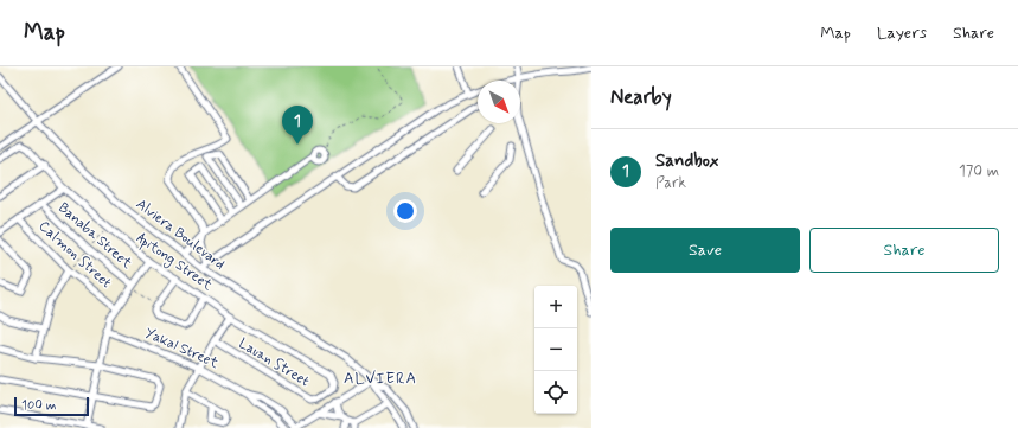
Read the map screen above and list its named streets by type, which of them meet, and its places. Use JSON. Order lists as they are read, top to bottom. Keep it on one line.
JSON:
{"streets":{"street":["Alviera Boulevard","Banaba Street","Calmon Street","Apitong Street","Yakal Street","Lauan Street"]},"crossings":[["Apitong Street","Lauan Street"]],"districts":["ALVIERA"],"scale_bar":"100 m","north":"bottom right","page":{"header":"Map","nav":["Map","Layers","Share"],"heading":"Nearby","pins":"1","list":[{"mark":"1","name":"Sandbox","note":"Park","value":"170 m"}],"buttons":["Save","Share"],"map_buttons":["+","−"],"scale":"100 m"}}
